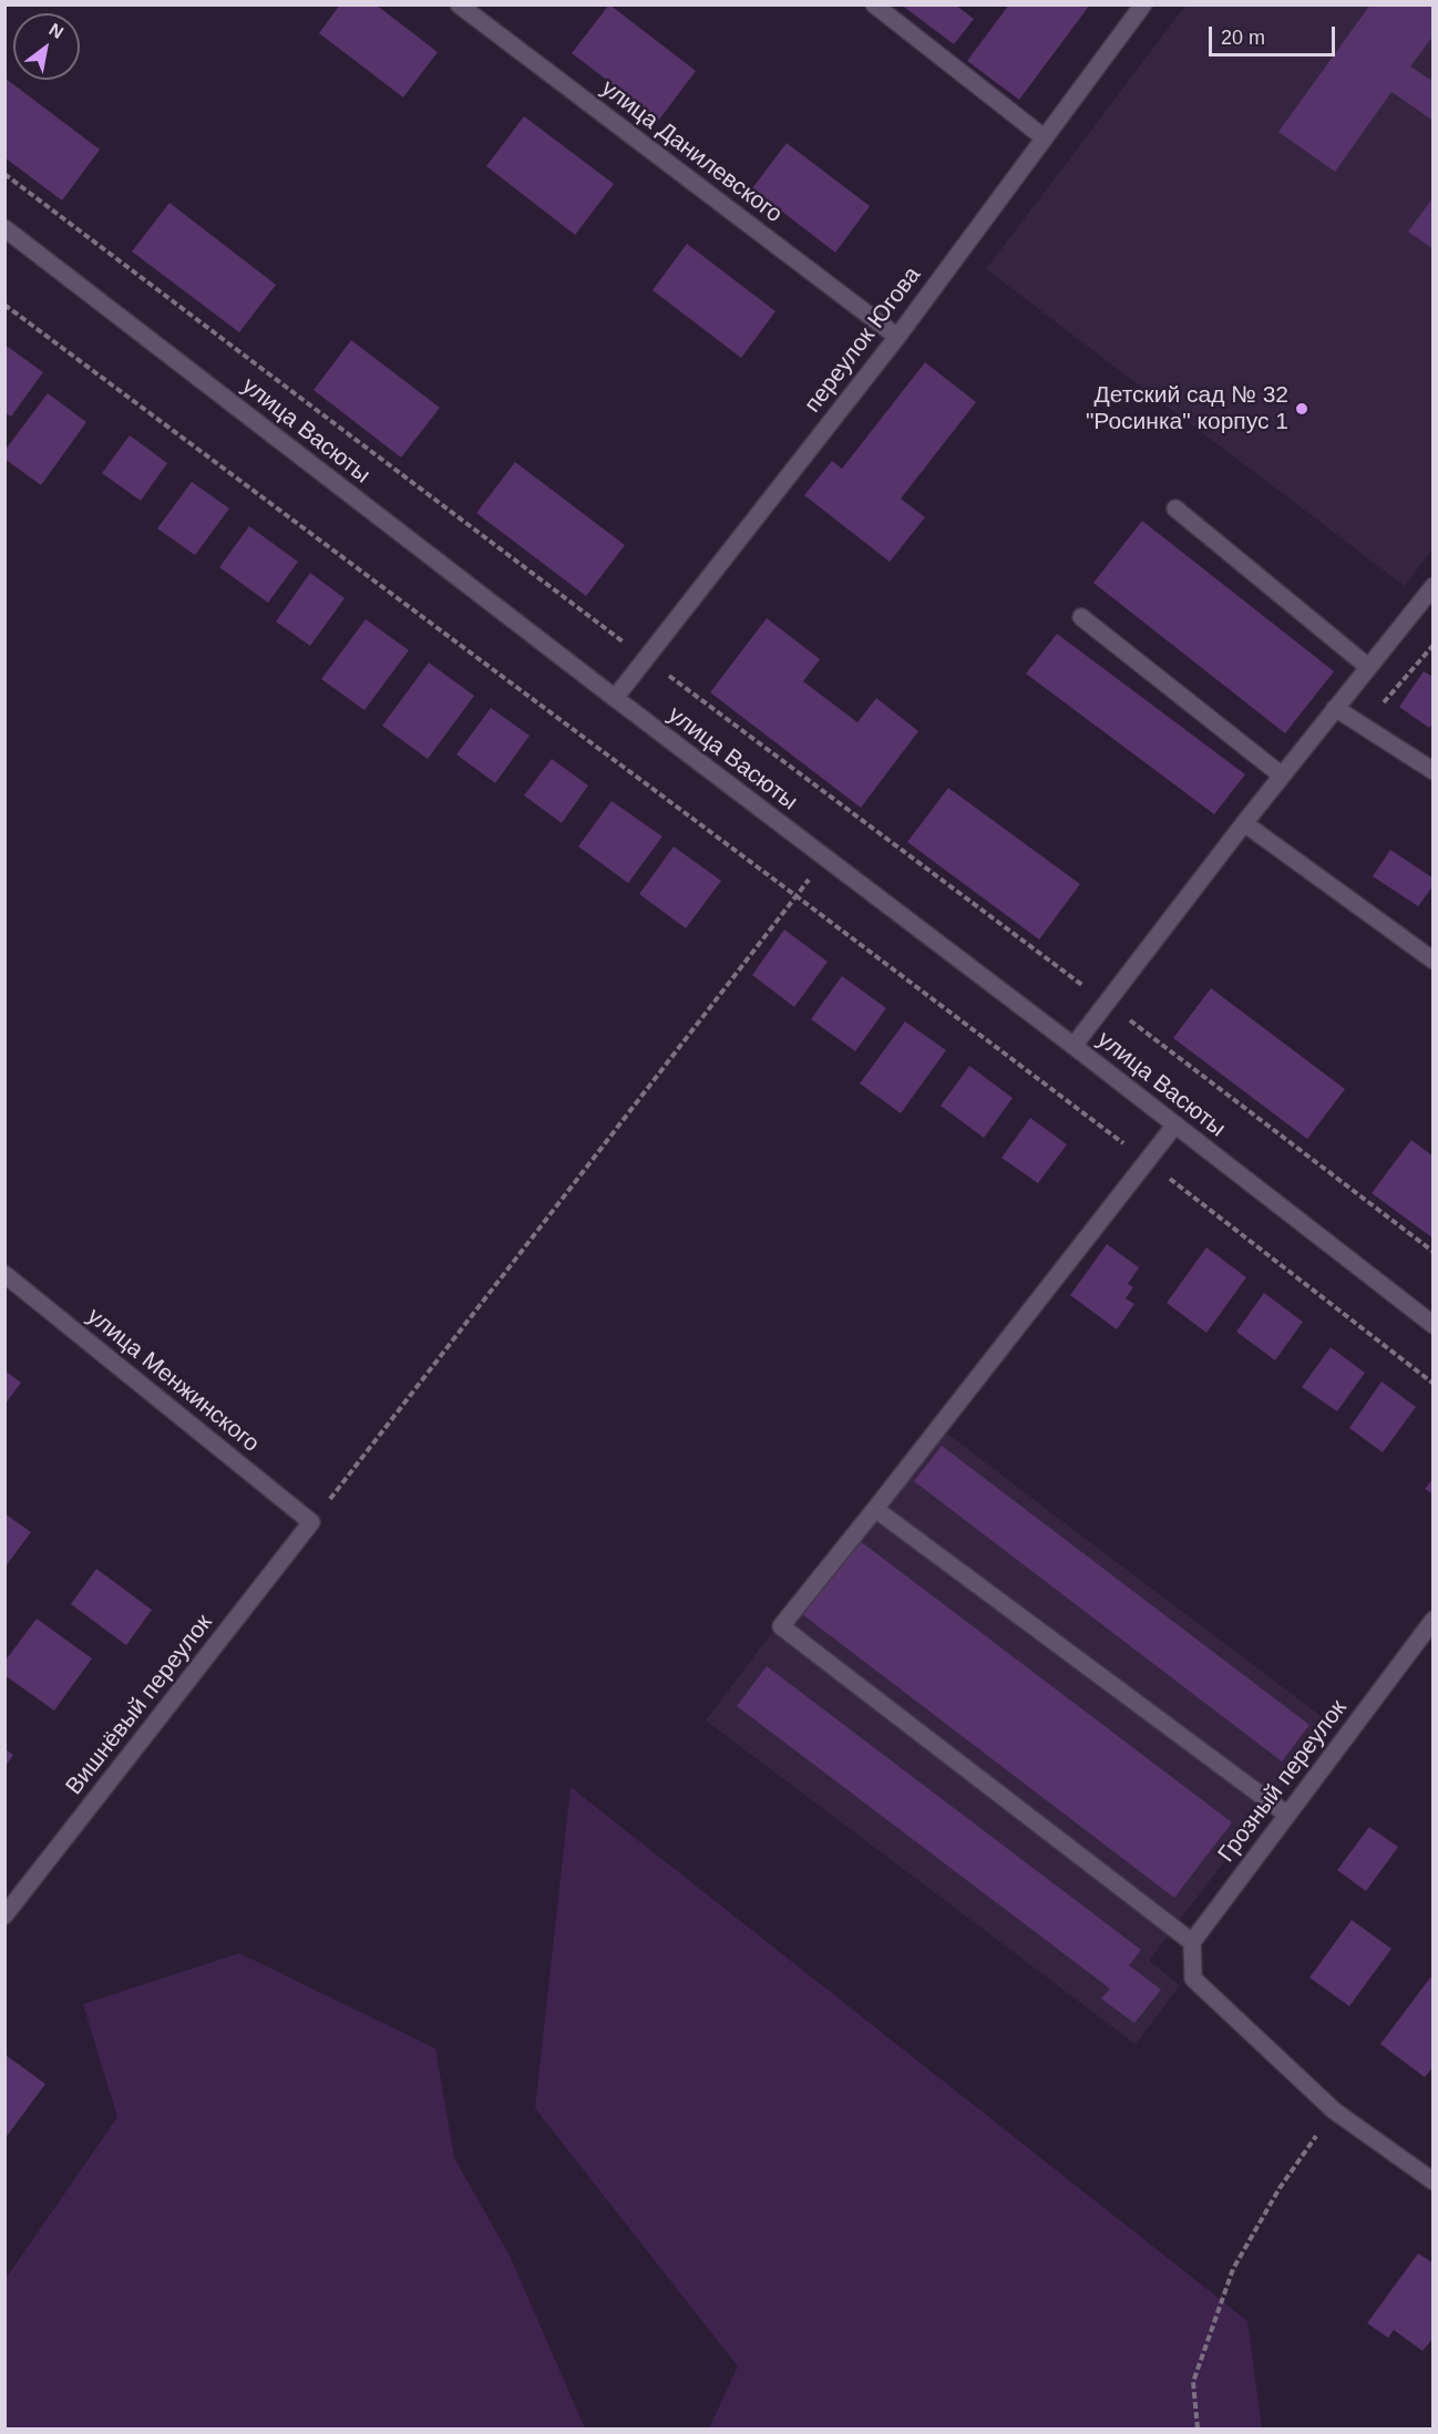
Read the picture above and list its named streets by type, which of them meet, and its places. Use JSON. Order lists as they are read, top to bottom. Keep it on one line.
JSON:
{"streets":{"street":["улица Данилевского","переулок Югова","улица Васюты","улица Менжинского","Вишнёвый переулок","Грозный переулок"]},"crossings":[["улица Данилевского","переулок Югова"],["переулок Югова","улица Васюты"],["улица Менжинского","Вишнёвый переулок"]],"places":["Детский сад № 32 \"Росинка\" корпус 1"],"scale_bar":"20 m","north":"top right"}
